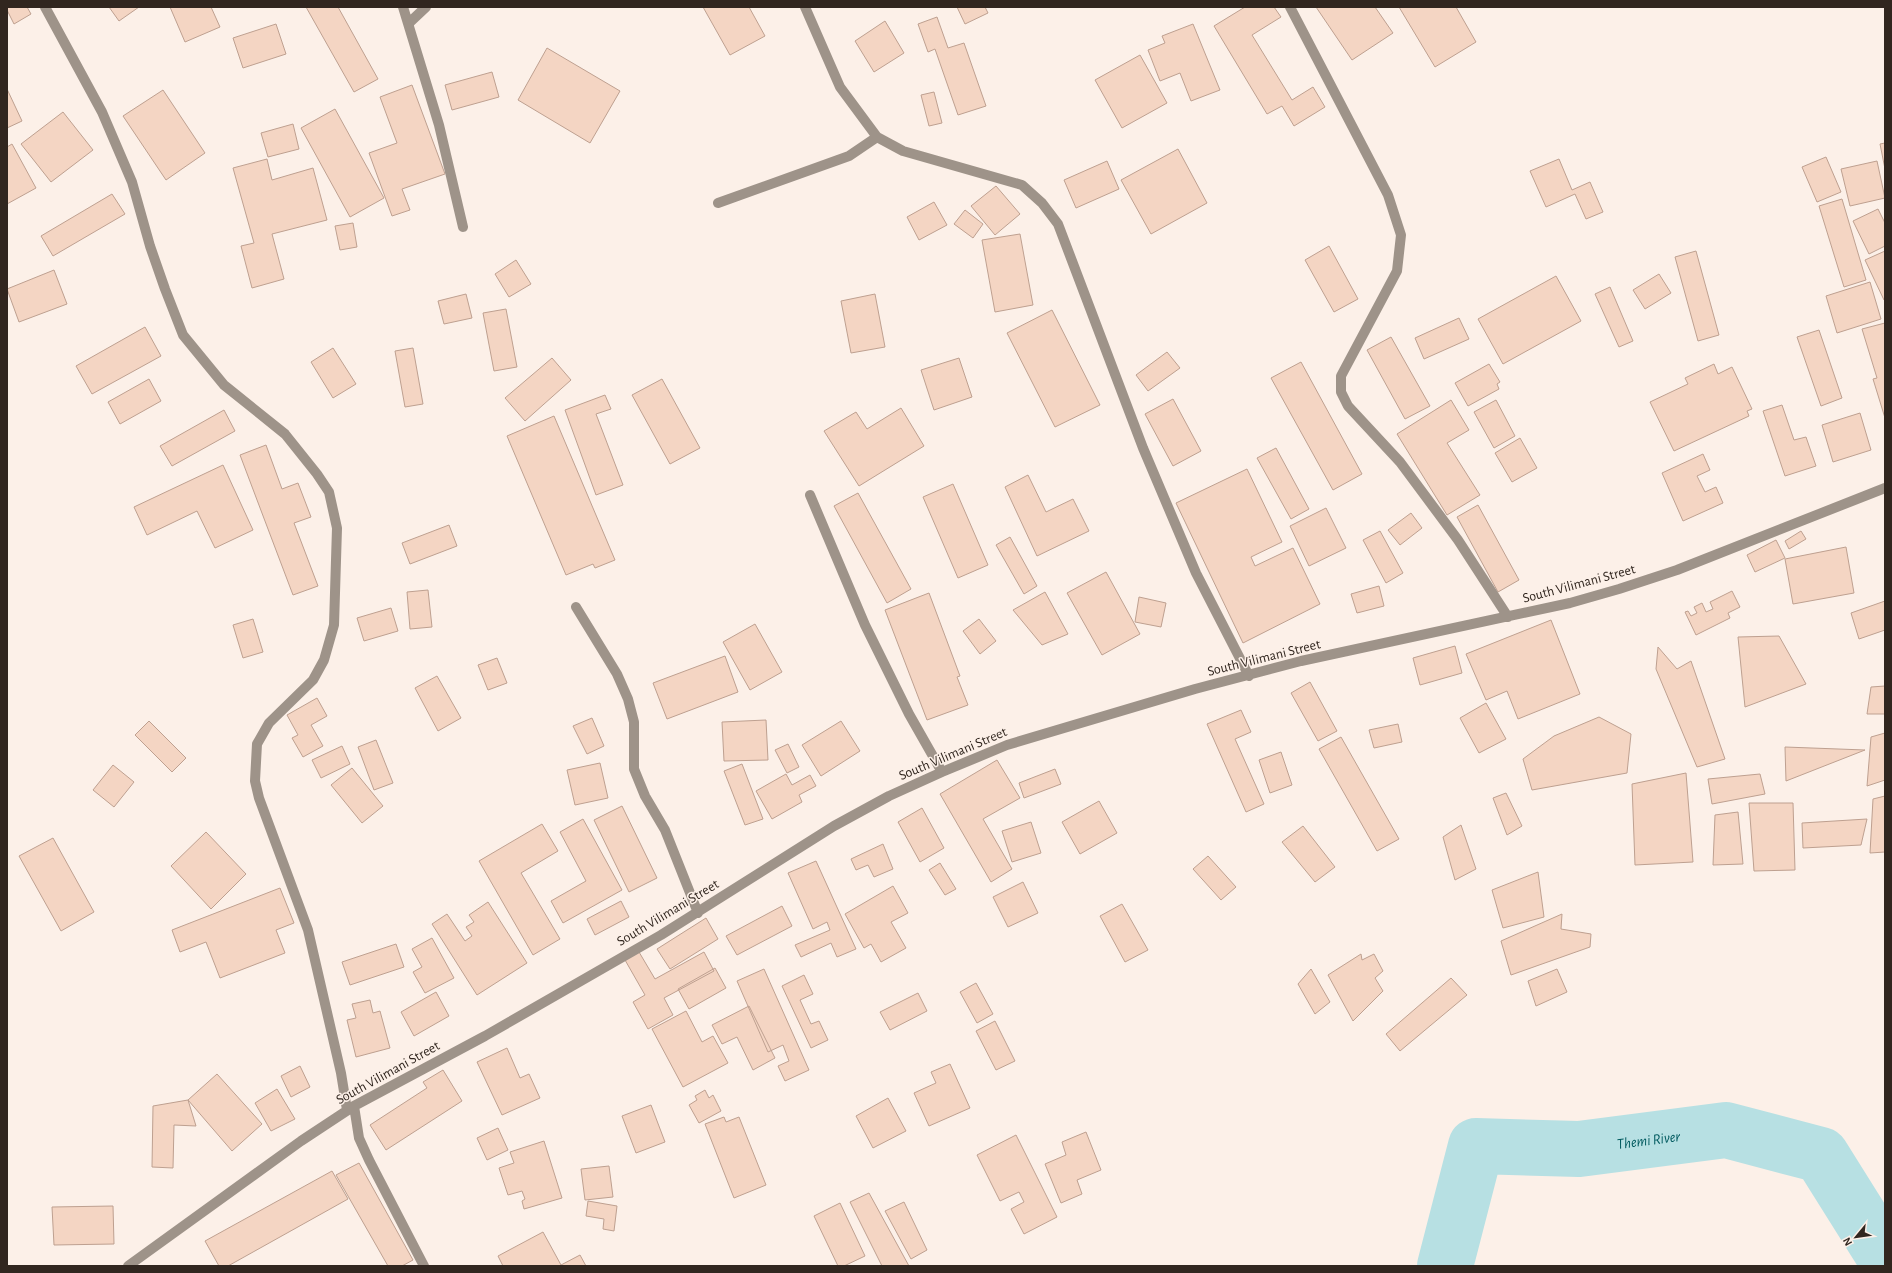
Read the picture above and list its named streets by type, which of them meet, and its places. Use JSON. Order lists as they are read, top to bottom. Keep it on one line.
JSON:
{"streets":{"street":["South Vilimani Street"]},"water":["Themi River"],"north":"bottom left"}
